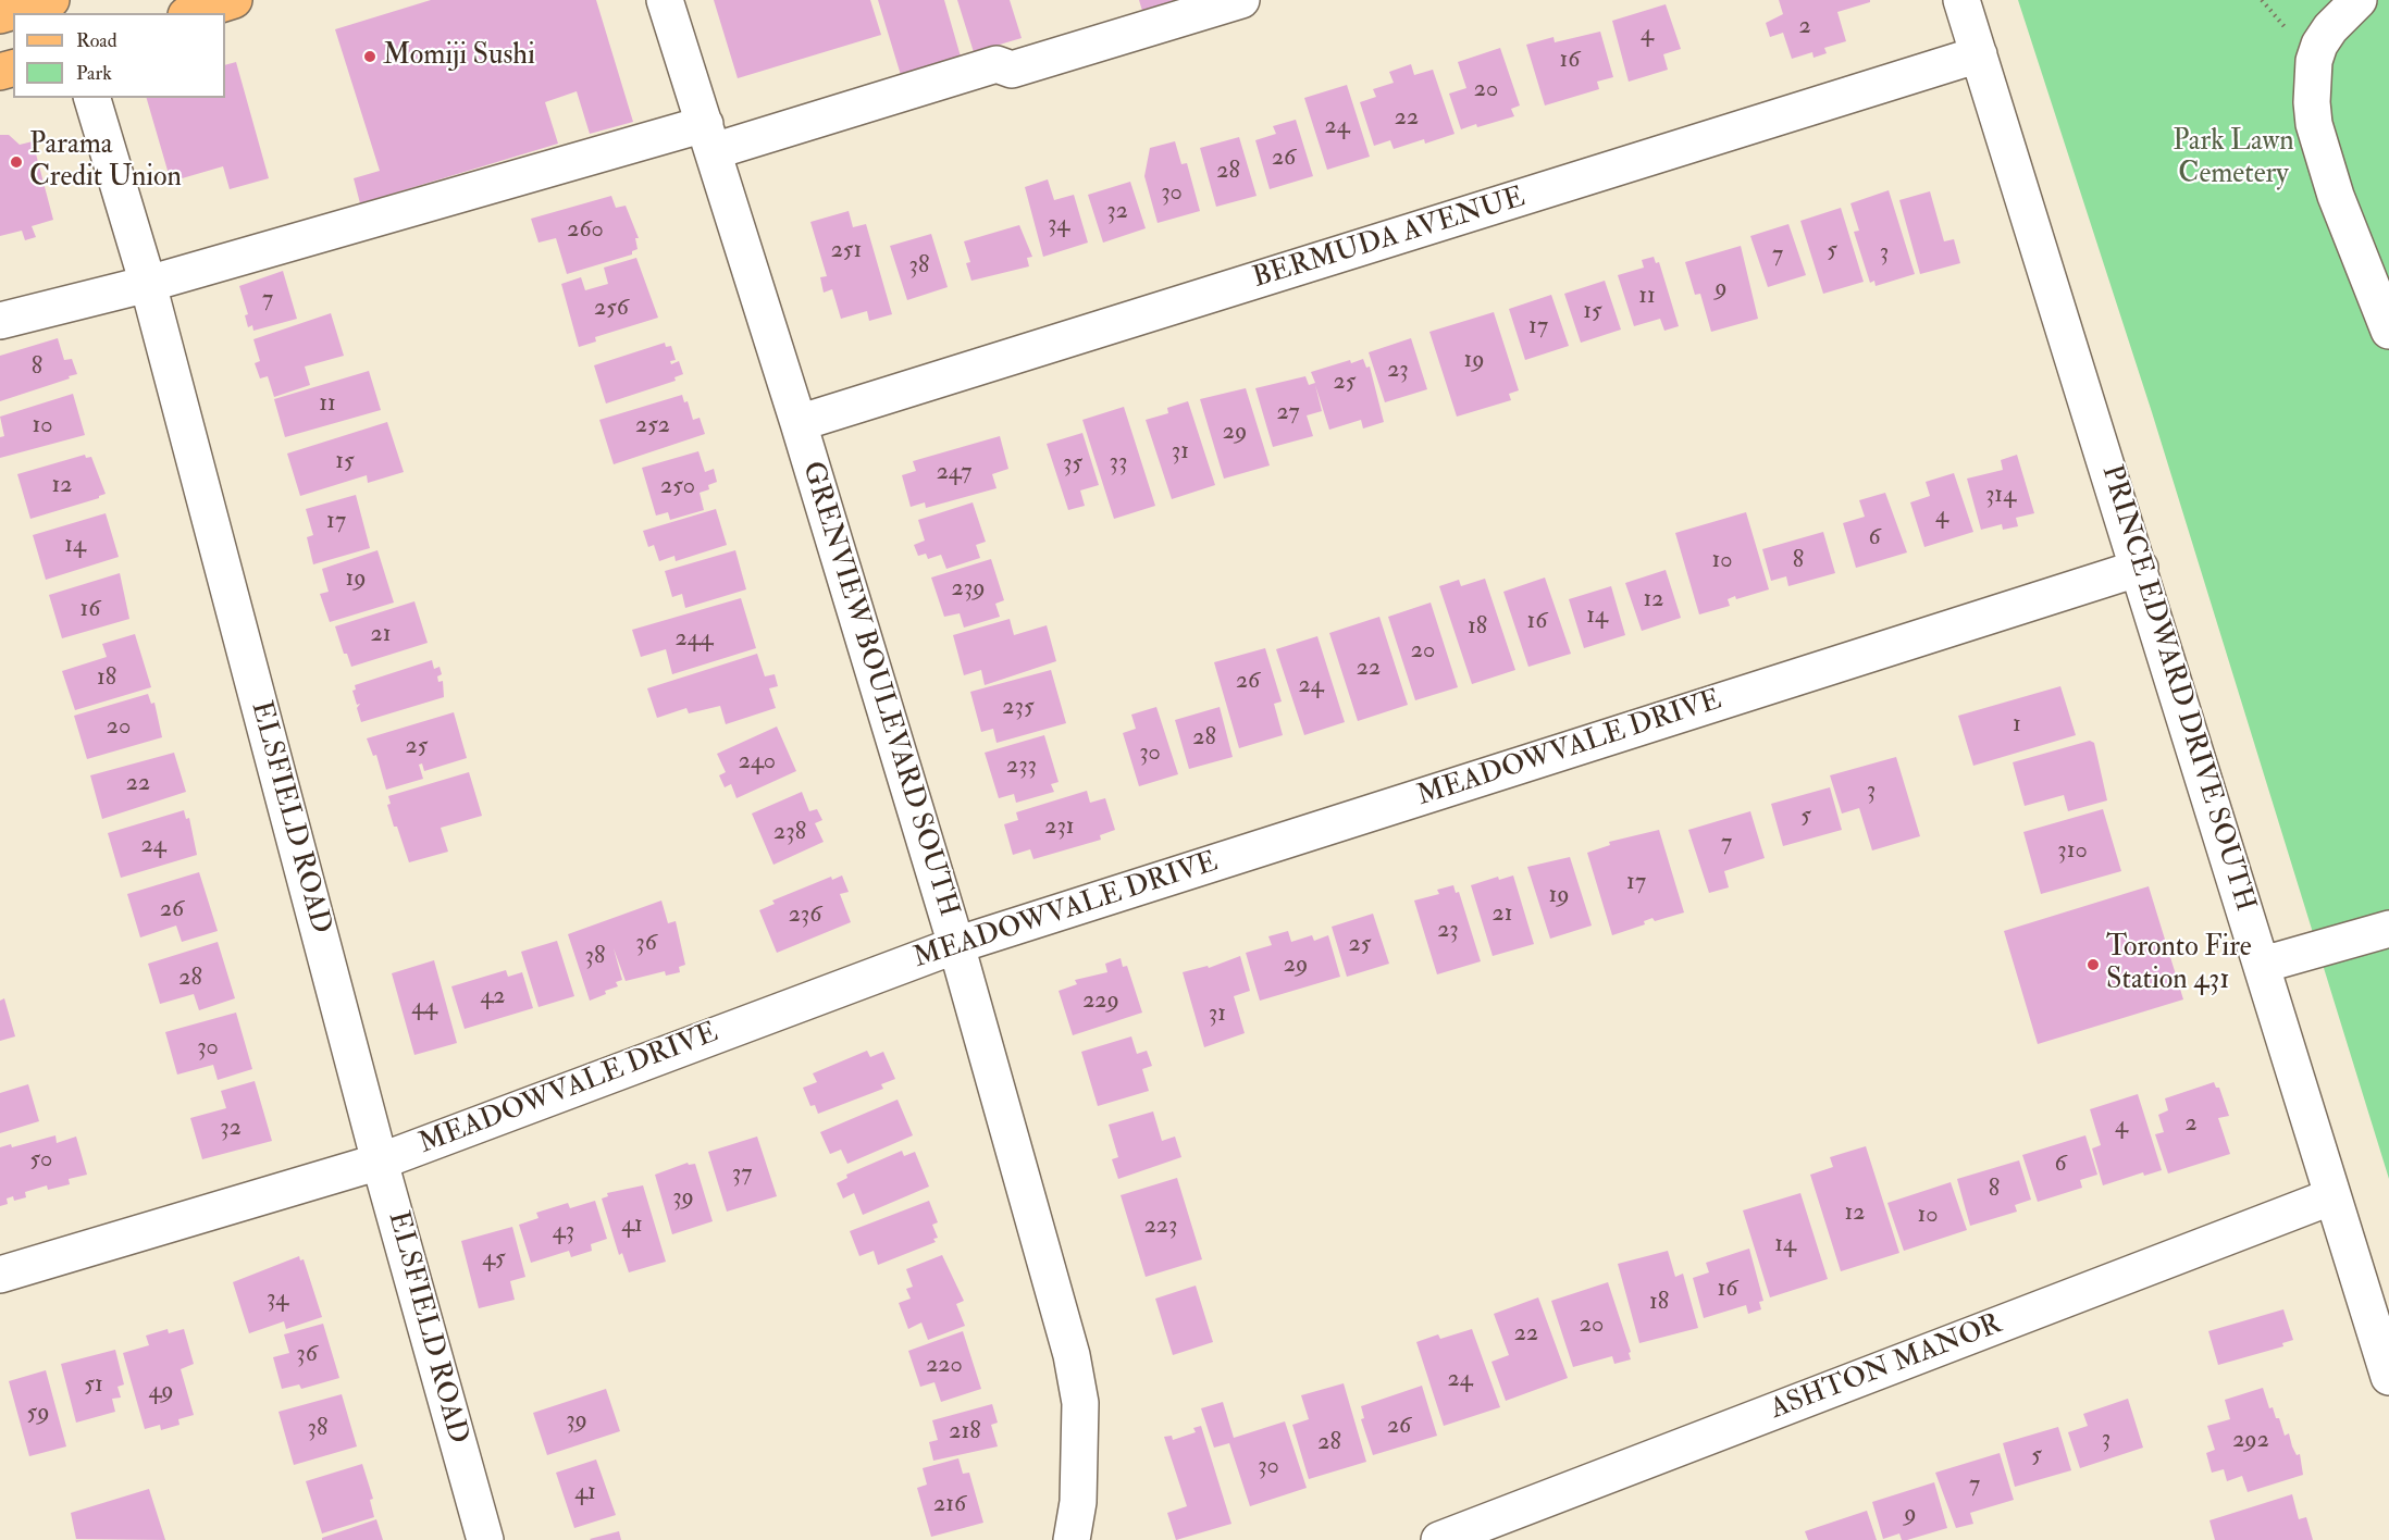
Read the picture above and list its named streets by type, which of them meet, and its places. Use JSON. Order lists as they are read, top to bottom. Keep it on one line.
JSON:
{"streets":{"street":["BERMUDA AVENUE","PRINCE EDWARD DRIVE SOUTH","GRENVIEW BOULEVARD SOUTH","MEADOWVALE DRIVE","ELSFIELD ROAD","ASHTON MANOR"]},"crossings":[["BERMUDA AVENUE","PRINCE EDWARD DRIVE SOUTH"],["BERMUDA AVENUE","GRENVIEW BOULEVARD SOUTH"],["PRINCE EDWARD DRIVE SOUTH","MEADOWVALE DRIVE"],["PRINCE EDWARD DRIVE SOUTH","ASHTON MANOR"],["GRENVIEW BOULEVARD SOUTH","MEADOWVALE DRIVE"],["MEADOWVALE DRIVE","ELSFIELD ROAD"]],"parks":["Park Lawn Cemetery"],"places":["Momiji Sushi","Parama Credit Union","Toronto Fire Station 431"],"house_numbers":["2","4","16","20","22","24","26","28","30","32","34","260","251","5","3","7","38","9","11","7","256","15","17","19","8","23","25","11","27","10","252","29","31","15","33","35","247","12","250","314","4","17","6","14","10","8","19","239","12","16","14","16","18","21","244","20","22","18","26","24","235","1","20","28","25","30","240","233","22","3","5","231","238","7","24","310","17","19","26","21","236","23","36","25","38","29","28","42","229","44","31","30","2","4","32","50","6","37","8","39","12","10","41","223","43","14","45","16","34","18","20","22","36","220","24","51","49","59","39","26","38","218","3","292","28","5","30","7","41","216","9"],"legend":["Road","Park"]}
